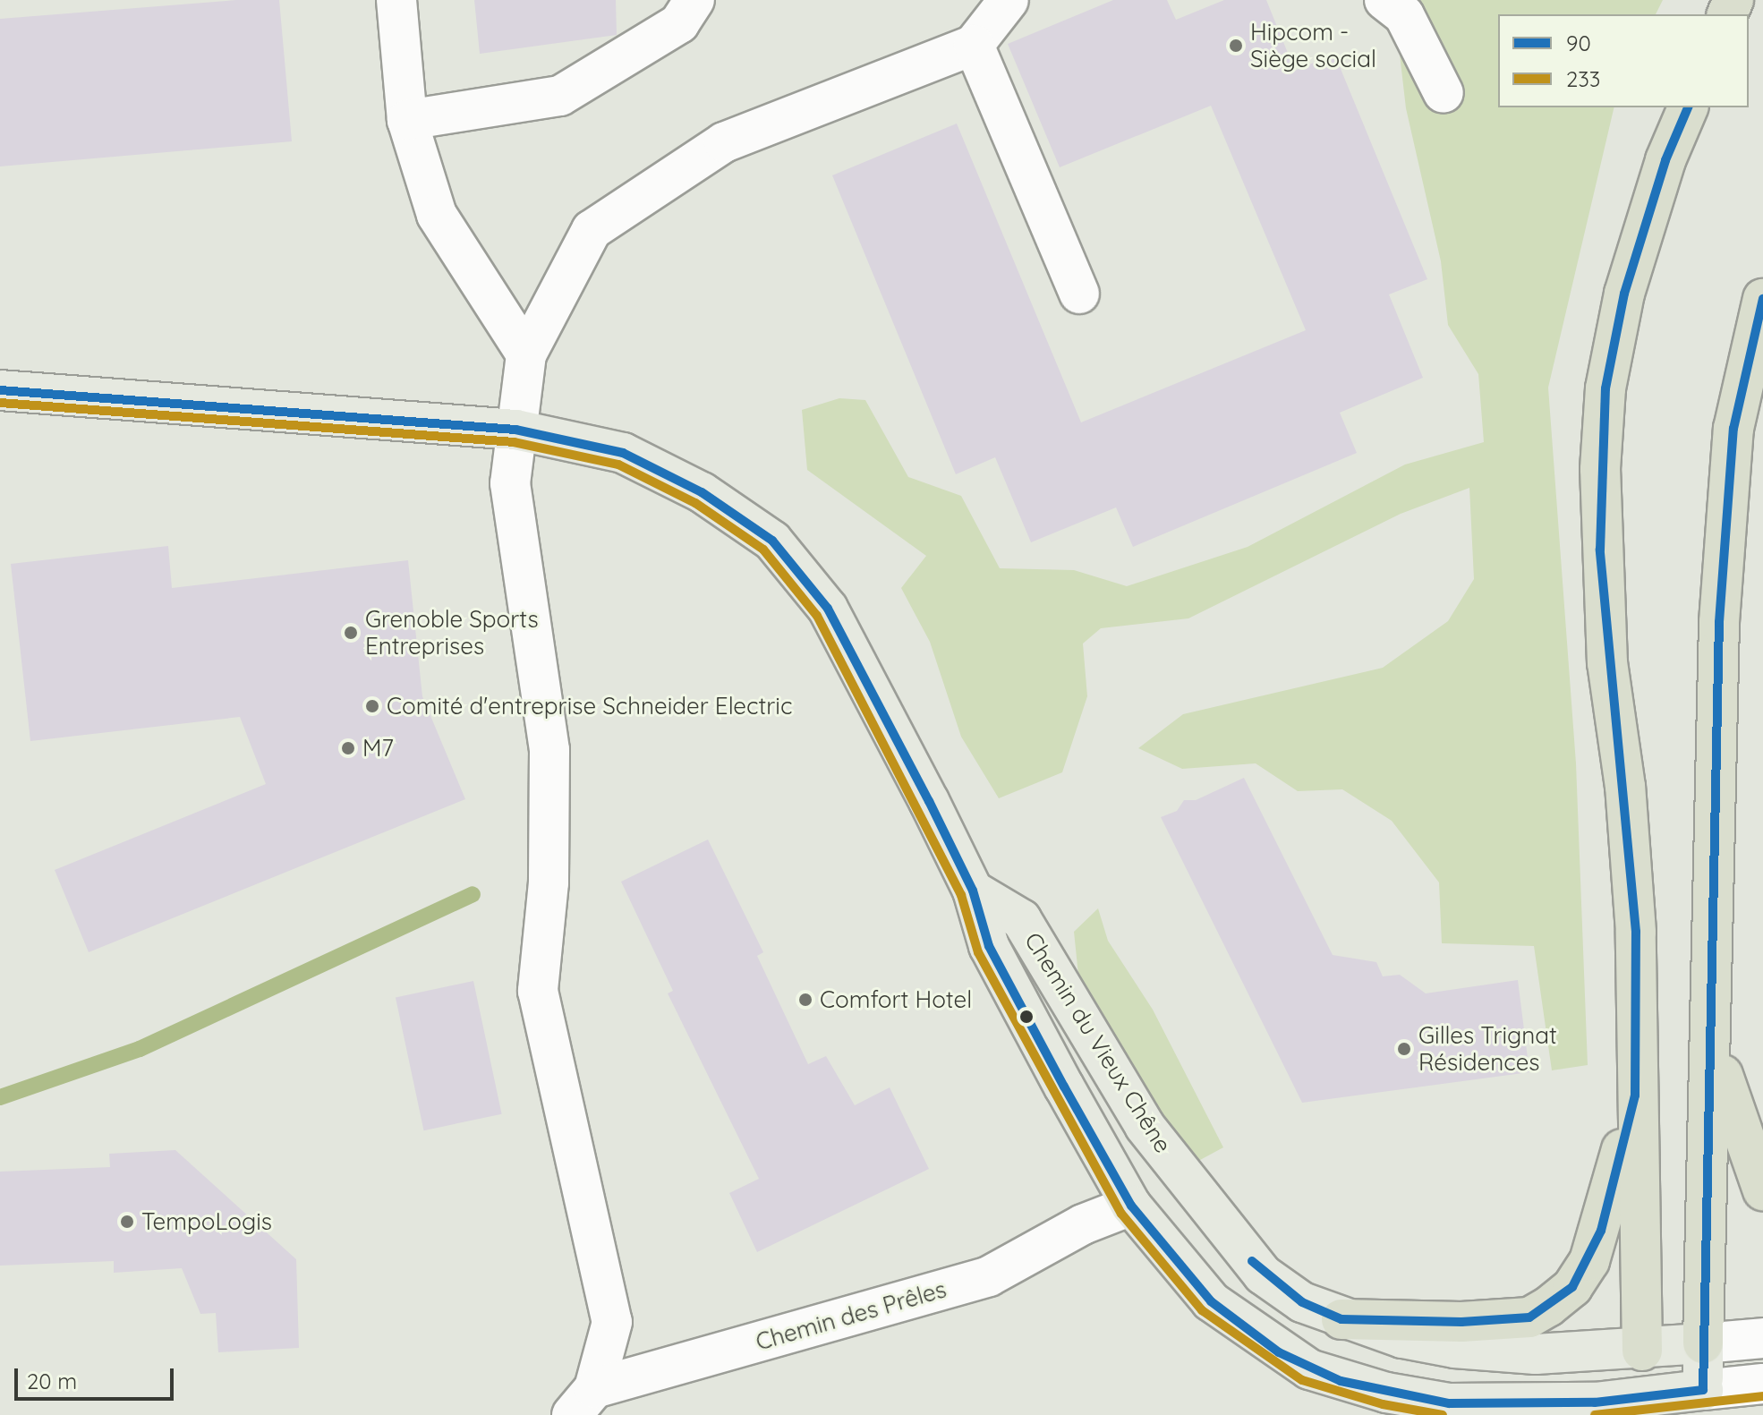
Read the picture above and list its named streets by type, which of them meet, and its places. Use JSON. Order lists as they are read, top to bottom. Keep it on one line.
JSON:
{"streets":{"main road":["Chemin du Vieux Chêne"],"street":["Chemin des Prêles"]},"crossings":[["Chemin du Vieux Chêne","Chemin des Prêles"]],"places":["Hipcom - Siège social","Grenoble Sports Entreprises","Comité d'entreprise Schneider Electric","M7","Comfort Hotel","Gilles Trignat Résidences","TempoLogis"],"lines":["transit line 90","transit line 233"],"legend":["90","233"],"scale_bar":"20 m"}
